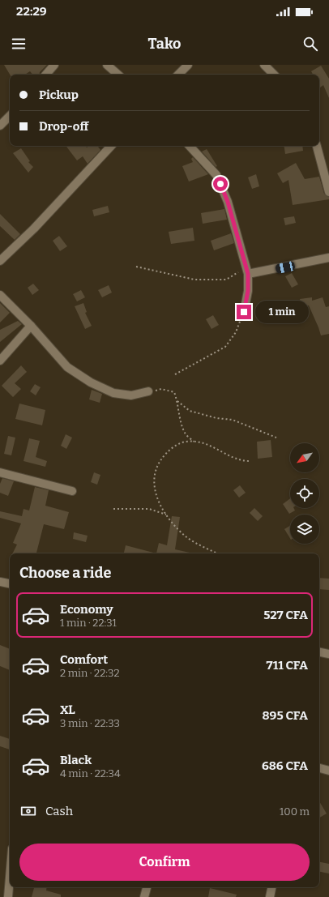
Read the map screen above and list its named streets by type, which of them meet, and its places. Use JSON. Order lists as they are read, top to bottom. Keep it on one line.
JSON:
{"north":"bottom left","page":{"status":"22:29","header":"Tako","banner":["Pickup","Drop-off"],"bubble":"1 min","heading":"Choose a ride","list":[{"name":"Economy","note":"1 min · 22:31","value":"527 CFA"},{"name":"Comfort","note":"2 min · 22:32","value":"711 CFA"},{"name":"XL","note":"3 min · 22:33","value":"895 CFA"},{"name":"Black","note":"4 min · 22:34","value":"686 CFA"}],"pay":["Cash","100 m"],"buttons":"Confirm"}}
